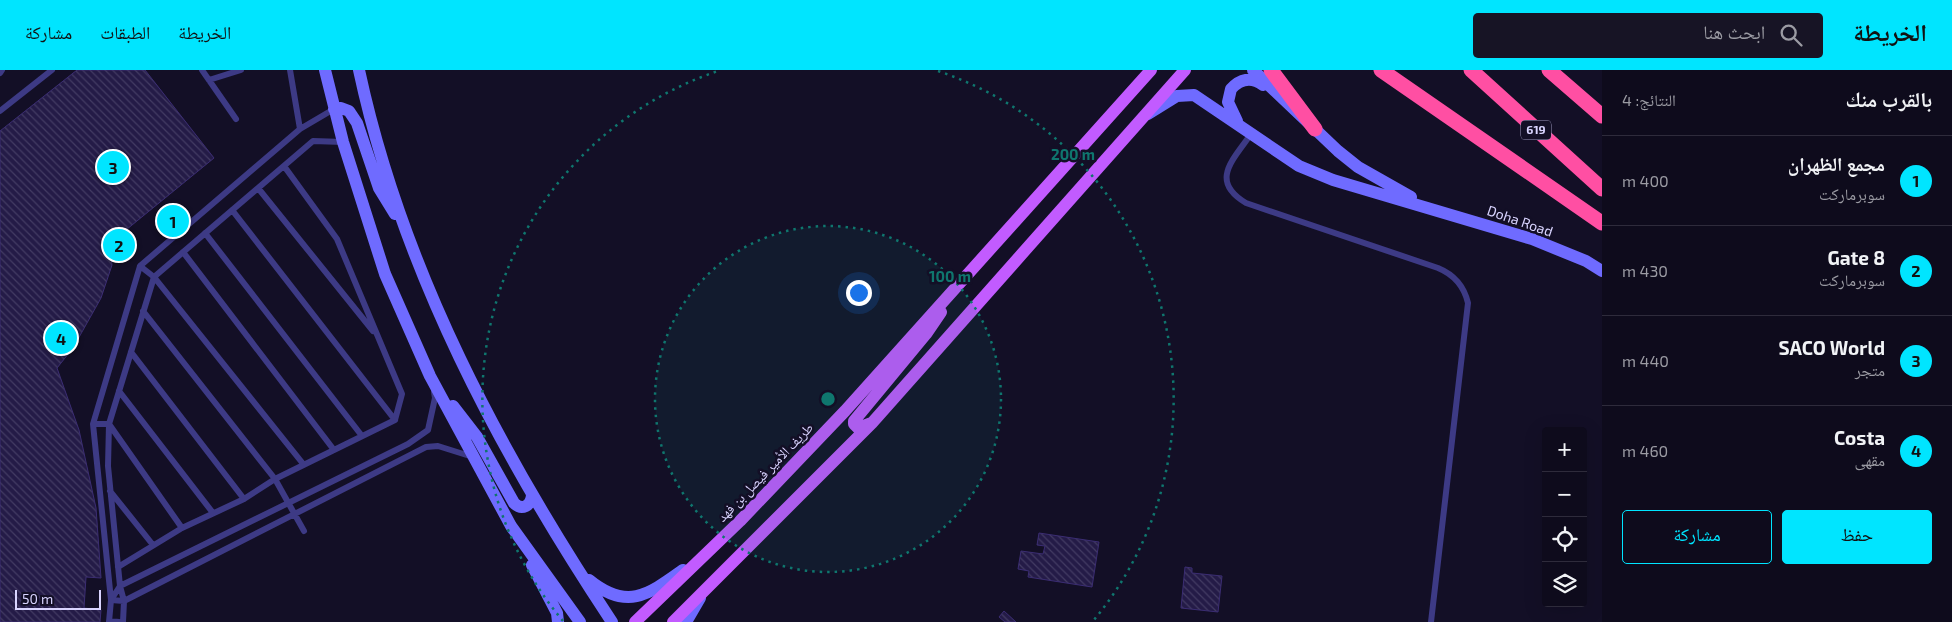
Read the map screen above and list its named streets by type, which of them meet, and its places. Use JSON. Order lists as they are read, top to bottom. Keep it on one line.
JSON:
{"streets":{"highway":["619"],"main road":["طريف الأمير فيصل بن فهد"],"street":["Doha Road"]},"scale_bar":"50 m","page":{"header":"الخريطة","search":"ابحث هنا","nav":["الخريطة","الطبقات","مشاركة"],"heading":["بالقرب منك","النتائج: 4"],"list":[{"mark":"1","name":"مجمع الظهران","note":"سوبرماركت","value":"400 m"},{"mark":"2","name":"Gate 8","note":"سوبرماركت","value":"430 m"},{"mark":"3","name":"SACO World","note":"متجر","value":"440 m"},{"mark":"4","name":"Costa","note":"مقهى","value":"460 m"}],"pins":["3","1","2","4"],"map_buttons":["+","−"],"buttons":["حفظ","مشاركة"],"scale":"50 m"},"rings":["200 m","100 m"]}
